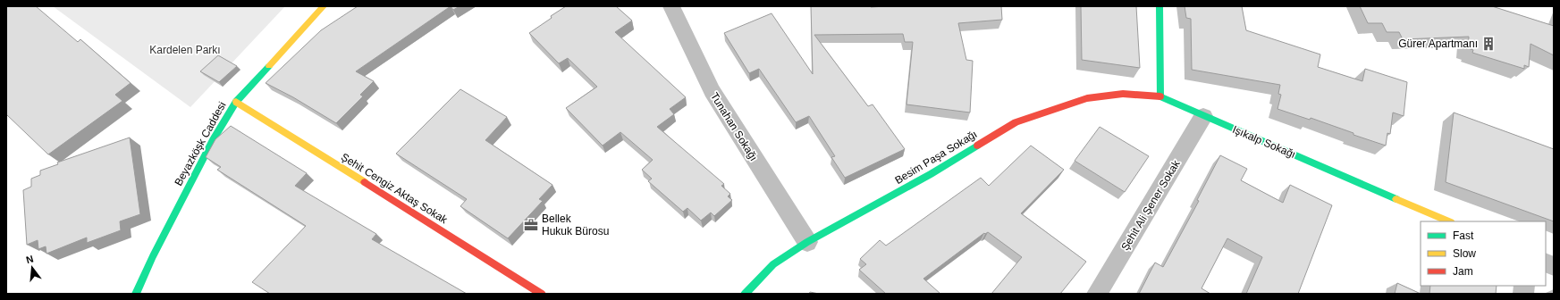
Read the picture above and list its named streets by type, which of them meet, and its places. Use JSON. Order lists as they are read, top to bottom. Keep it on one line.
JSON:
{"streets":{"street":["Tunahan Sokağı","Işıkalp Sokağı","Beyazköşk Caddesi","Besim Paşa Sokağı","Şehit Cengiz Aktaş Sokak","Şehit Ali Şener Sokak"]},"crossings":[["Tunahan Sokağı","Besim Paşa Sokağı"],["Işıkalp Sokağı","Besim Paşa Sokağı"],["Işıkalp Sokağı","Şehit Ali Şener Sokak"],["Beyazköşk Caddesi","Şehit Cengiz Aktaş Sokak"]],"parks":["Kardelen Parkı"],"places":{"building":["Gürer Apartmanı"],"office":["Bellek Hukuk Bürosu"]},"legend":["Fast","Slow","Jam"],"north":"top"}
